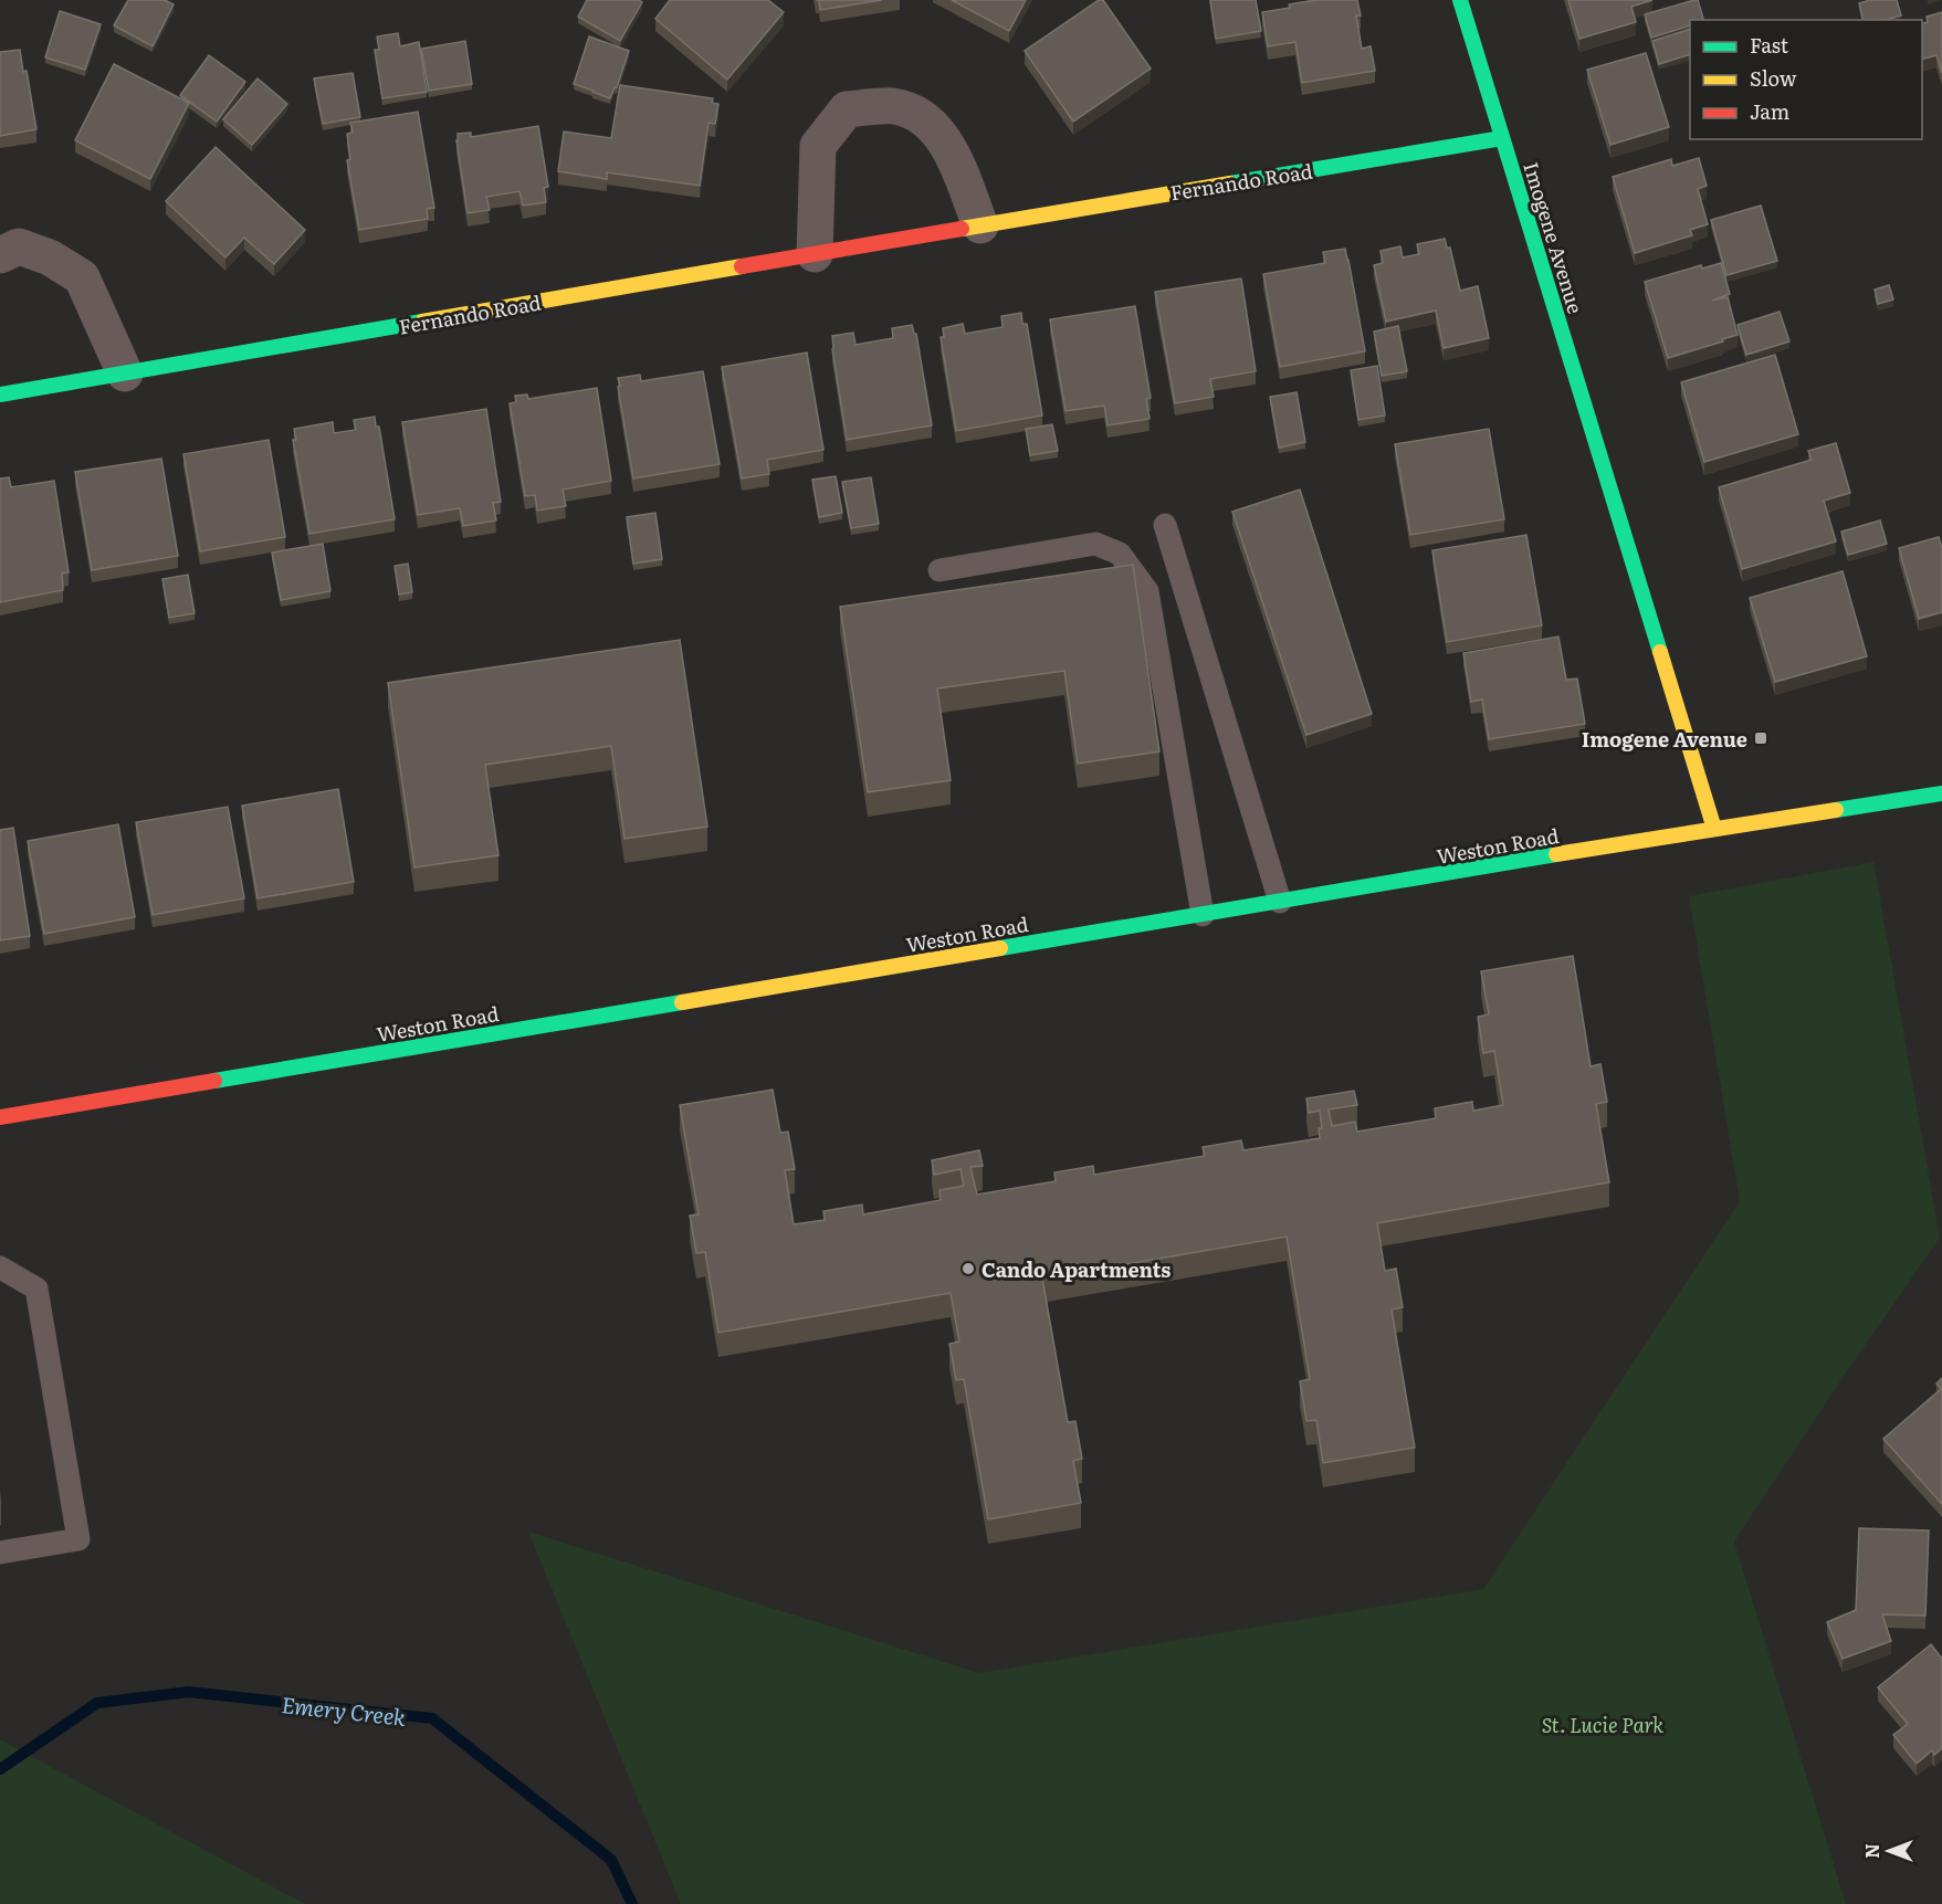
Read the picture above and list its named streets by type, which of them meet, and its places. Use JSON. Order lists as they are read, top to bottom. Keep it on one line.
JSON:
{"streets":{"street":["Fernando Road","Imogene Avenue","Weston Road"]},"crossings":[["Fernando Road","Imogene Avenue"],["Imogene Avenue","Weston Road"]],"water":["Emery Creek"],"parks":["St. Lucie Park"],"places":{"transit":["Imogene Avenue"],"other":["Cando Apartments"]},"legend":["Fast","Slow","Jam"],"north":"left"}
